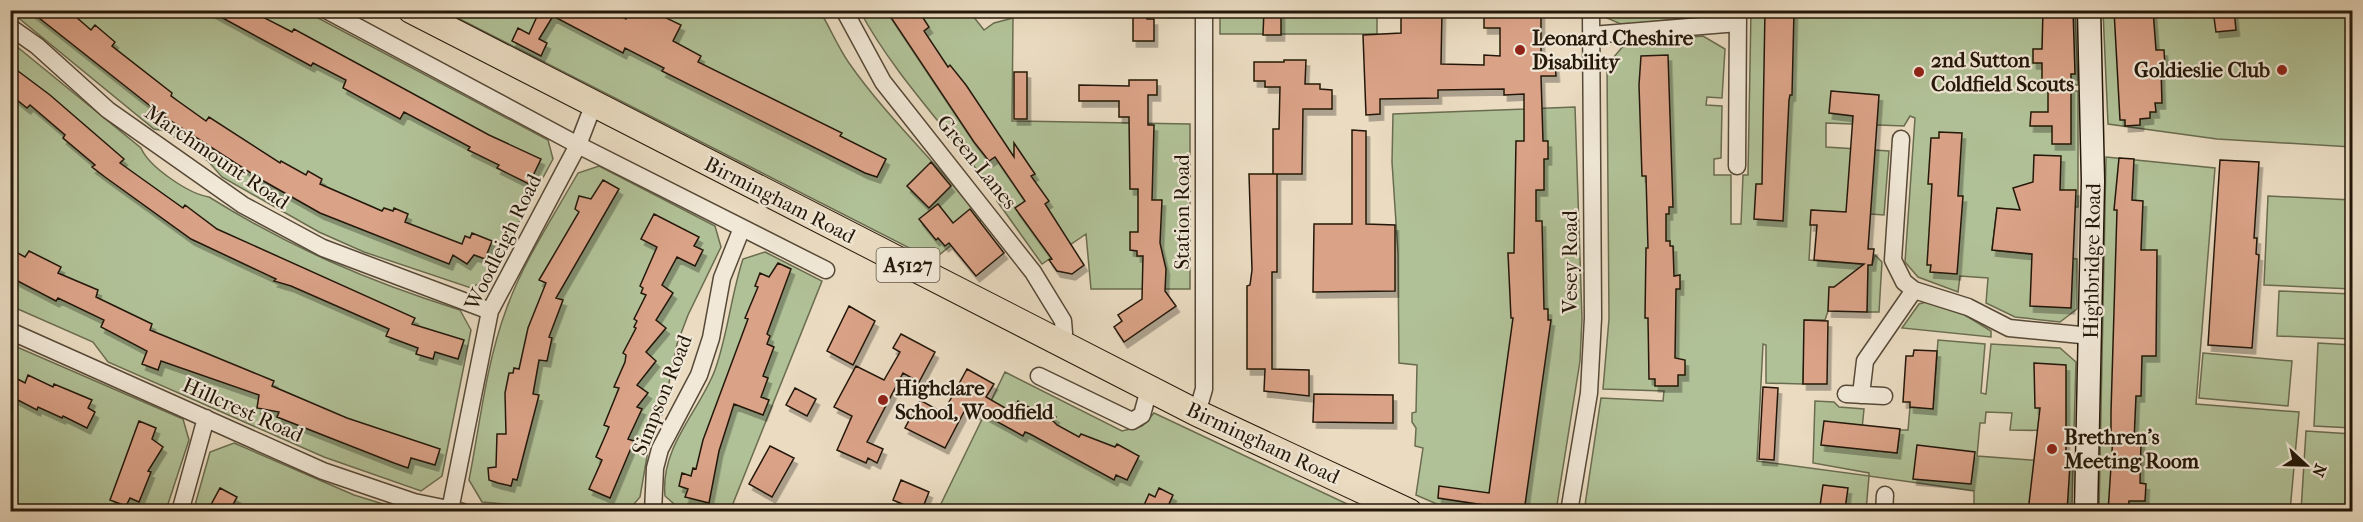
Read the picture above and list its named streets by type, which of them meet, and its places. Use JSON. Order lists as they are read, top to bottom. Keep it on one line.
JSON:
{"streets":{"main road":["Birmingham Road","A5127"],"street":["Marchmount Road","Green Lanes","Station Road","Woodleigh Road","Highbridge Road","Vesey Road","Simpson Road","Hillcrest Road"]},"crossings":[["Marchmount Road","Woodleigh Road"],["Green Lanes","Birmingham Road"],["Birmingham Road","Station Road"],["Birmingham Road","Woodleigh Road"],["Birmingham Road","Simpson Road"],["Woodleigh Road","Hillcrest Road"]],"places":["Leonard Cheshire Disability","Goldieslie Club","2nd Sutton Coldfield Scouts","Highclare School, Woodfield","Brethren's Meeting Room"],"north":"right"}
